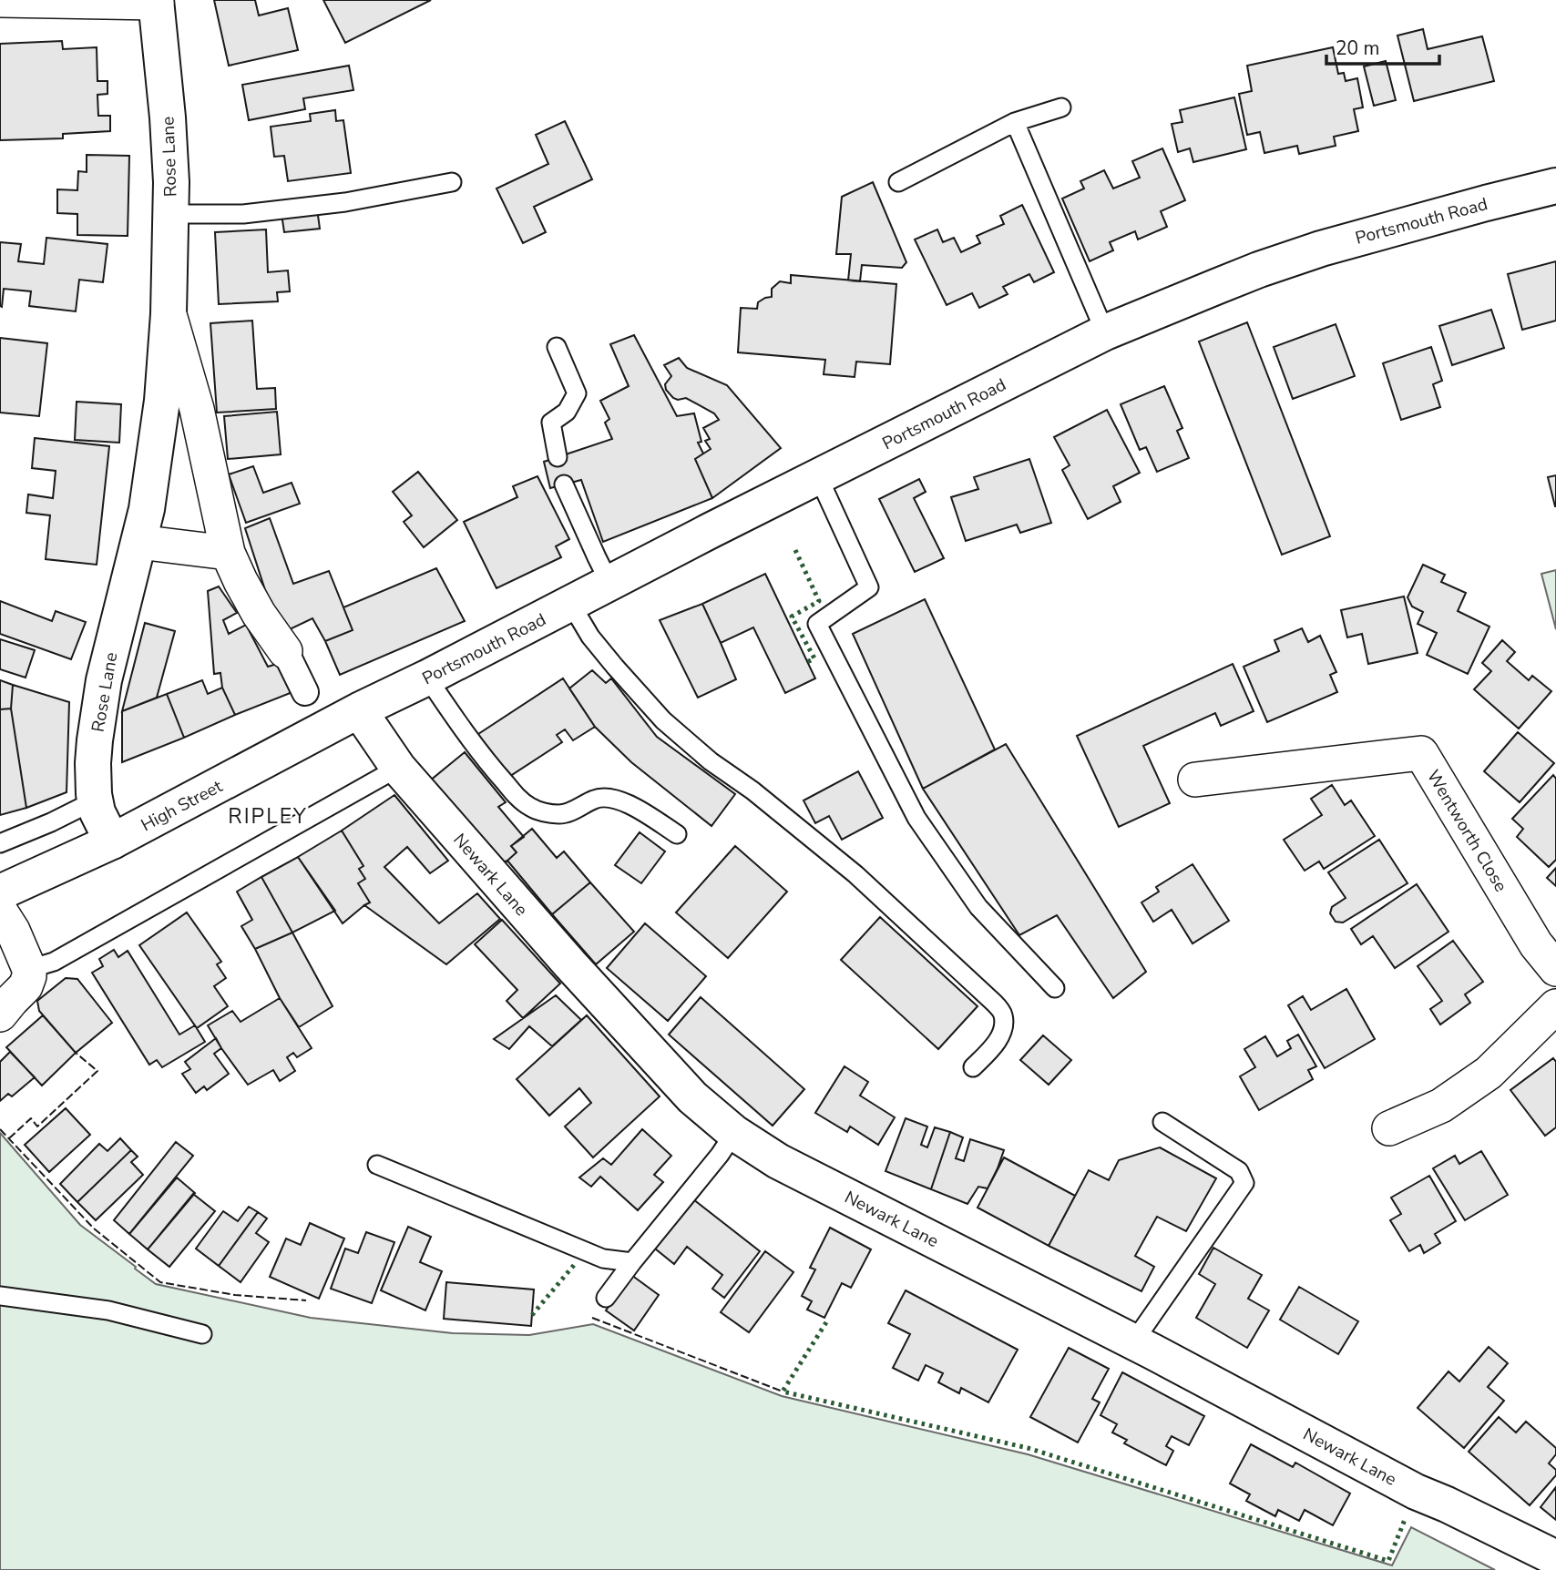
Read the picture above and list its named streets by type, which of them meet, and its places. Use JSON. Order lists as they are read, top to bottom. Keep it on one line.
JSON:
{"streets":{"main road":["Rose Lane","Portsmouth Road","High Street","Newark Lane"],"street":["Wentworth Close"]},"crossings":[["Rose Lane","High Street"],["Portsmouth Road","High Street"],["Portsmouth Road","Newark Lane"],["High Street","Newark Lane"]],"districts":["RIPLEY"],"scale_bar":"20 m"}
